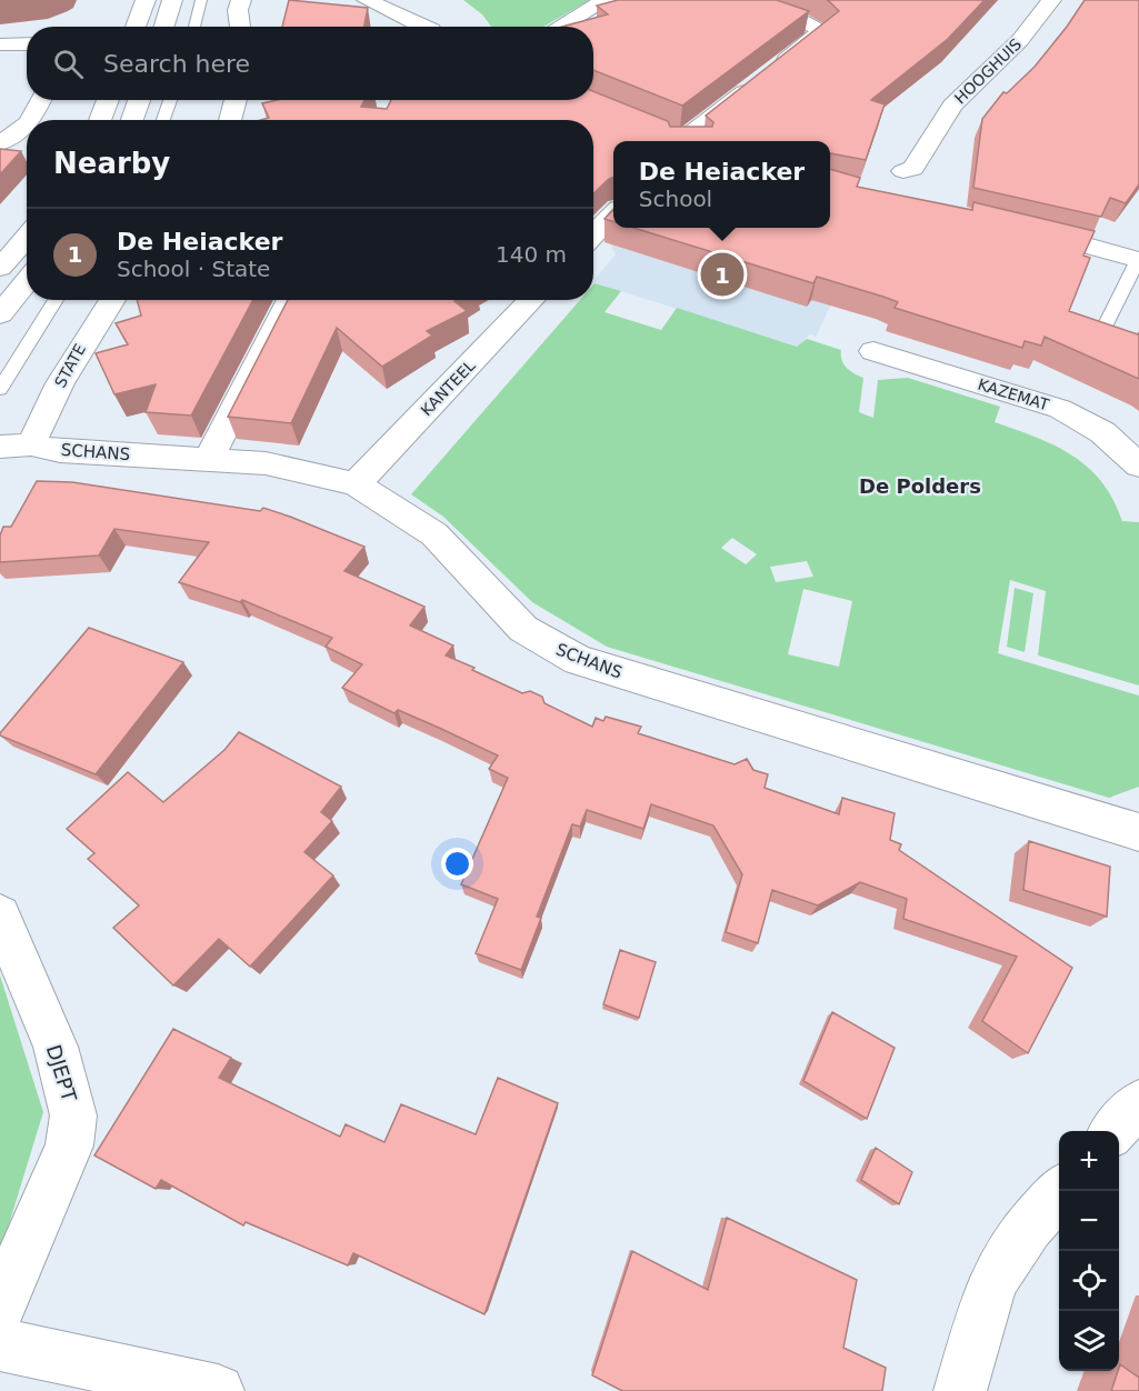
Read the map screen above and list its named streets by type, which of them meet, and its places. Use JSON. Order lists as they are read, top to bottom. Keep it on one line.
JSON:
{"streets":{"street":["HOOGHUIS","STATE","KANTEEL","KAZEMAT","SCHANS","DJEPT"]},"crossings":[["STATE","SCHANS"],["KANTEEL","SCHANS"]],"districts":["De Polders"],"page":{"search":"Search here","heading":"Nearby","popup":["De Heiacker","School"],"list":[{"mark":"1","name":"De Heiacker","note":"School · State","value":"140 m"}],"pins":"1","map_buttons":["+","−"]}}
